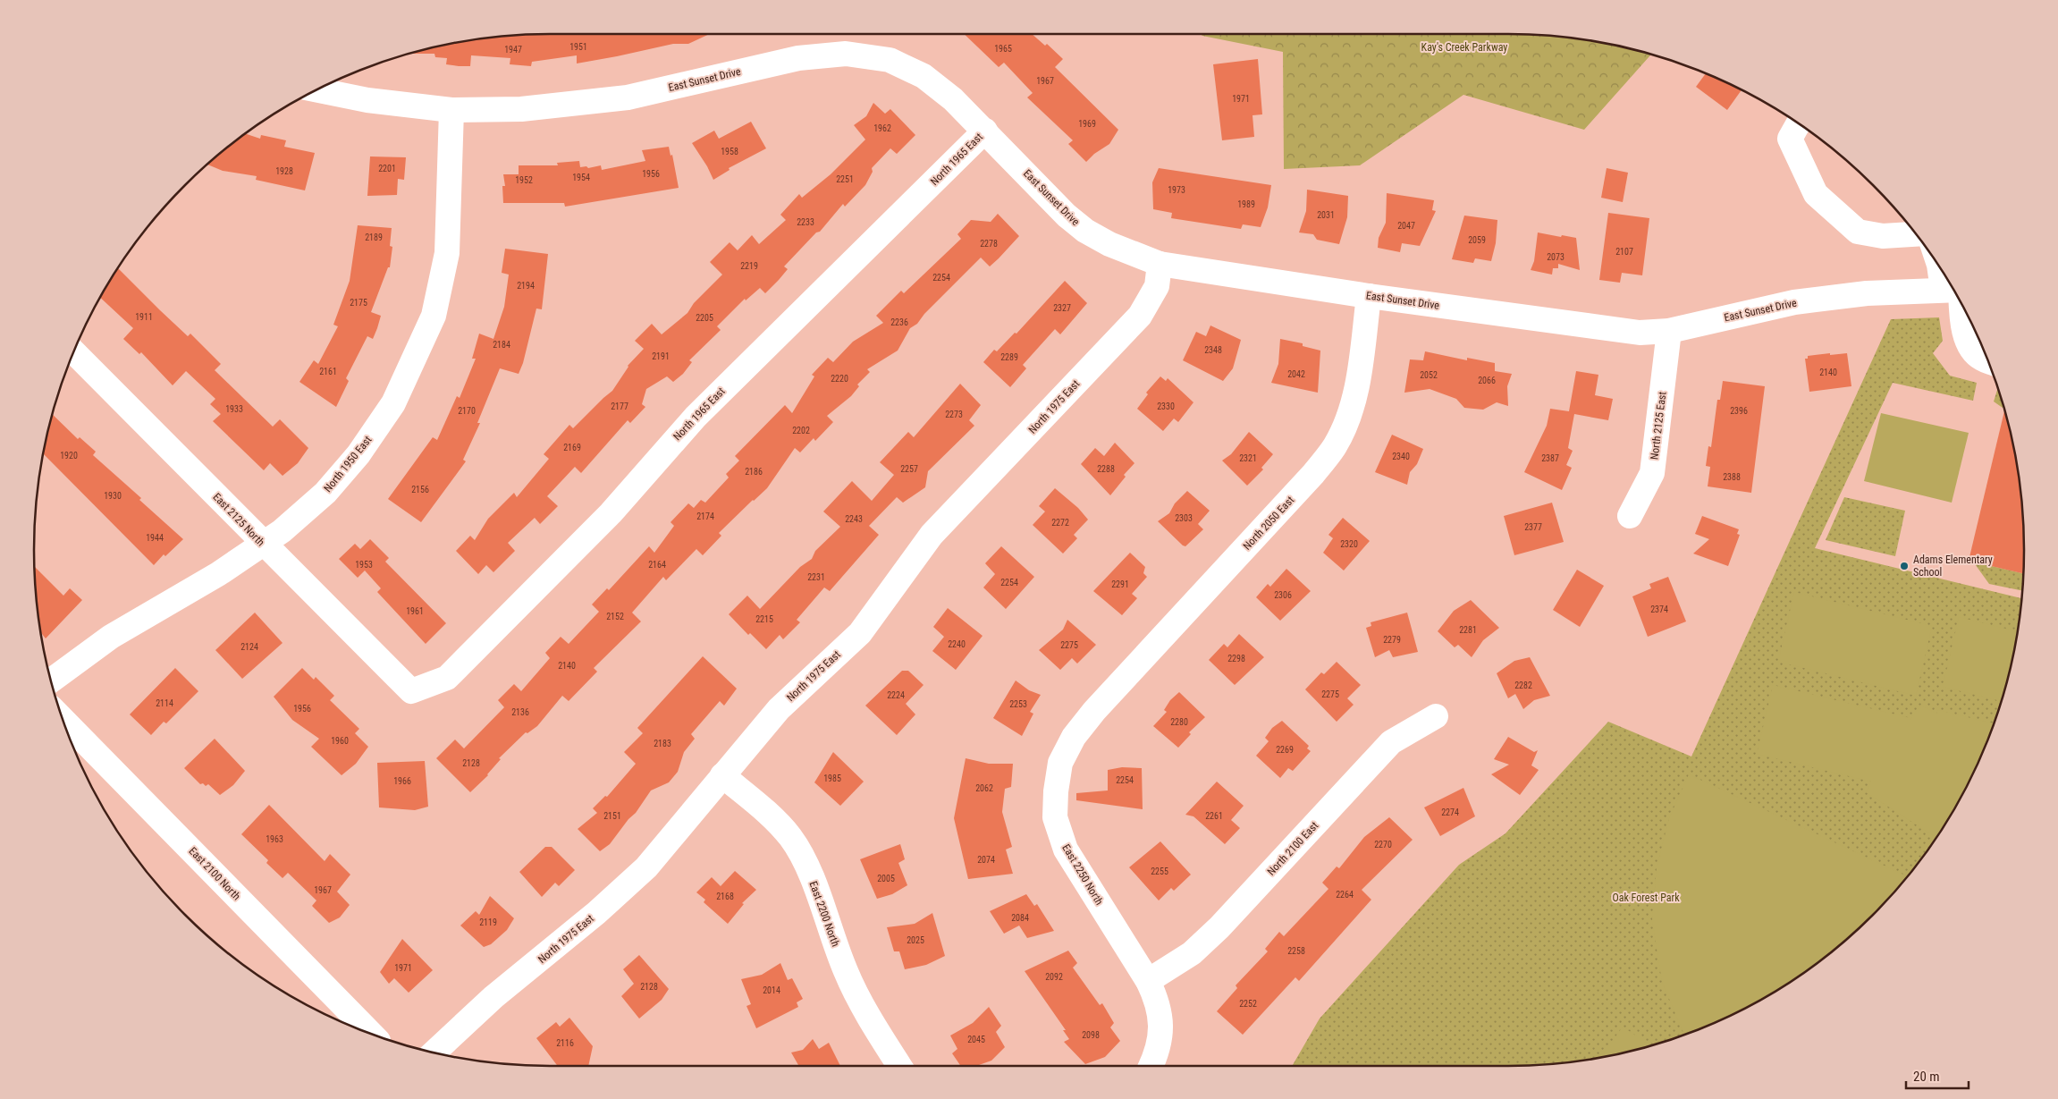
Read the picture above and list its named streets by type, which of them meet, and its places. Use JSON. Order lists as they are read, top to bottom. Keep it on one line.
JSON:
{"streets":{"street":["East Sunset Drive","North 1965 East","North 1975 East","North 2125 East","North 1950 East","East 2125 North","North 2050 East","North 2100 East","East 2100 North","East 2250 North","East 2200 North"]},"crossings":[["East Sunset Drive","North 1965 East"],["East Sunset Drive","North 1975 East"],["East Sunset Drive","North 2125 East"],["East Sunset Drive","North 1950 East"],["East Sunset Drive","North 2050 East"],["North 1965 East","East 2125 North"],["North 1975 East","East 2200 North"],["North 1950 East","East 2125 North"],["North 2050 East","East 2250 North"],["North 2100 East","East 2250 North"]],"parks":["Kay's Creek Parkway","Oak Forest Park"],"places":["Adams Elementary School"],"house_numbers":["1951","1965","1947","1967","1971","1969","1962","1958","2201","1928","1956","1954","2251","1952","1973","1989","2031","2233","2047","2189","2059","2278","2107","2073","2219","2254","2194","2175","2327","1911","2205","2236","2184","2348","2191","2289","2161","2140","2042","2052","2220","2066","2177","2330","1933","2170","2396","2273","2202","2169","1920","2340","2321","2387","2257","2288","2186","2388","2156","1930","2174","2303","2243","2272","2377","1944","2320","1953","2164","2231","2254","2291","2306","2374","1961","2152","2215","2281","2279","2240","2275","2124","2298","2140","2282","2275","2224","2114","2253","1956","2136","2280","1960","2183","2269","2128","1985","2254","1966","2062","2274","2151","2261","1963","2270","2074","2255","2005","1967","2264","2168","2084","2119","2025","2258","1971","2092","2128","2014","2252","2098","2045","2116"],"scale_bar":"20 m"}
